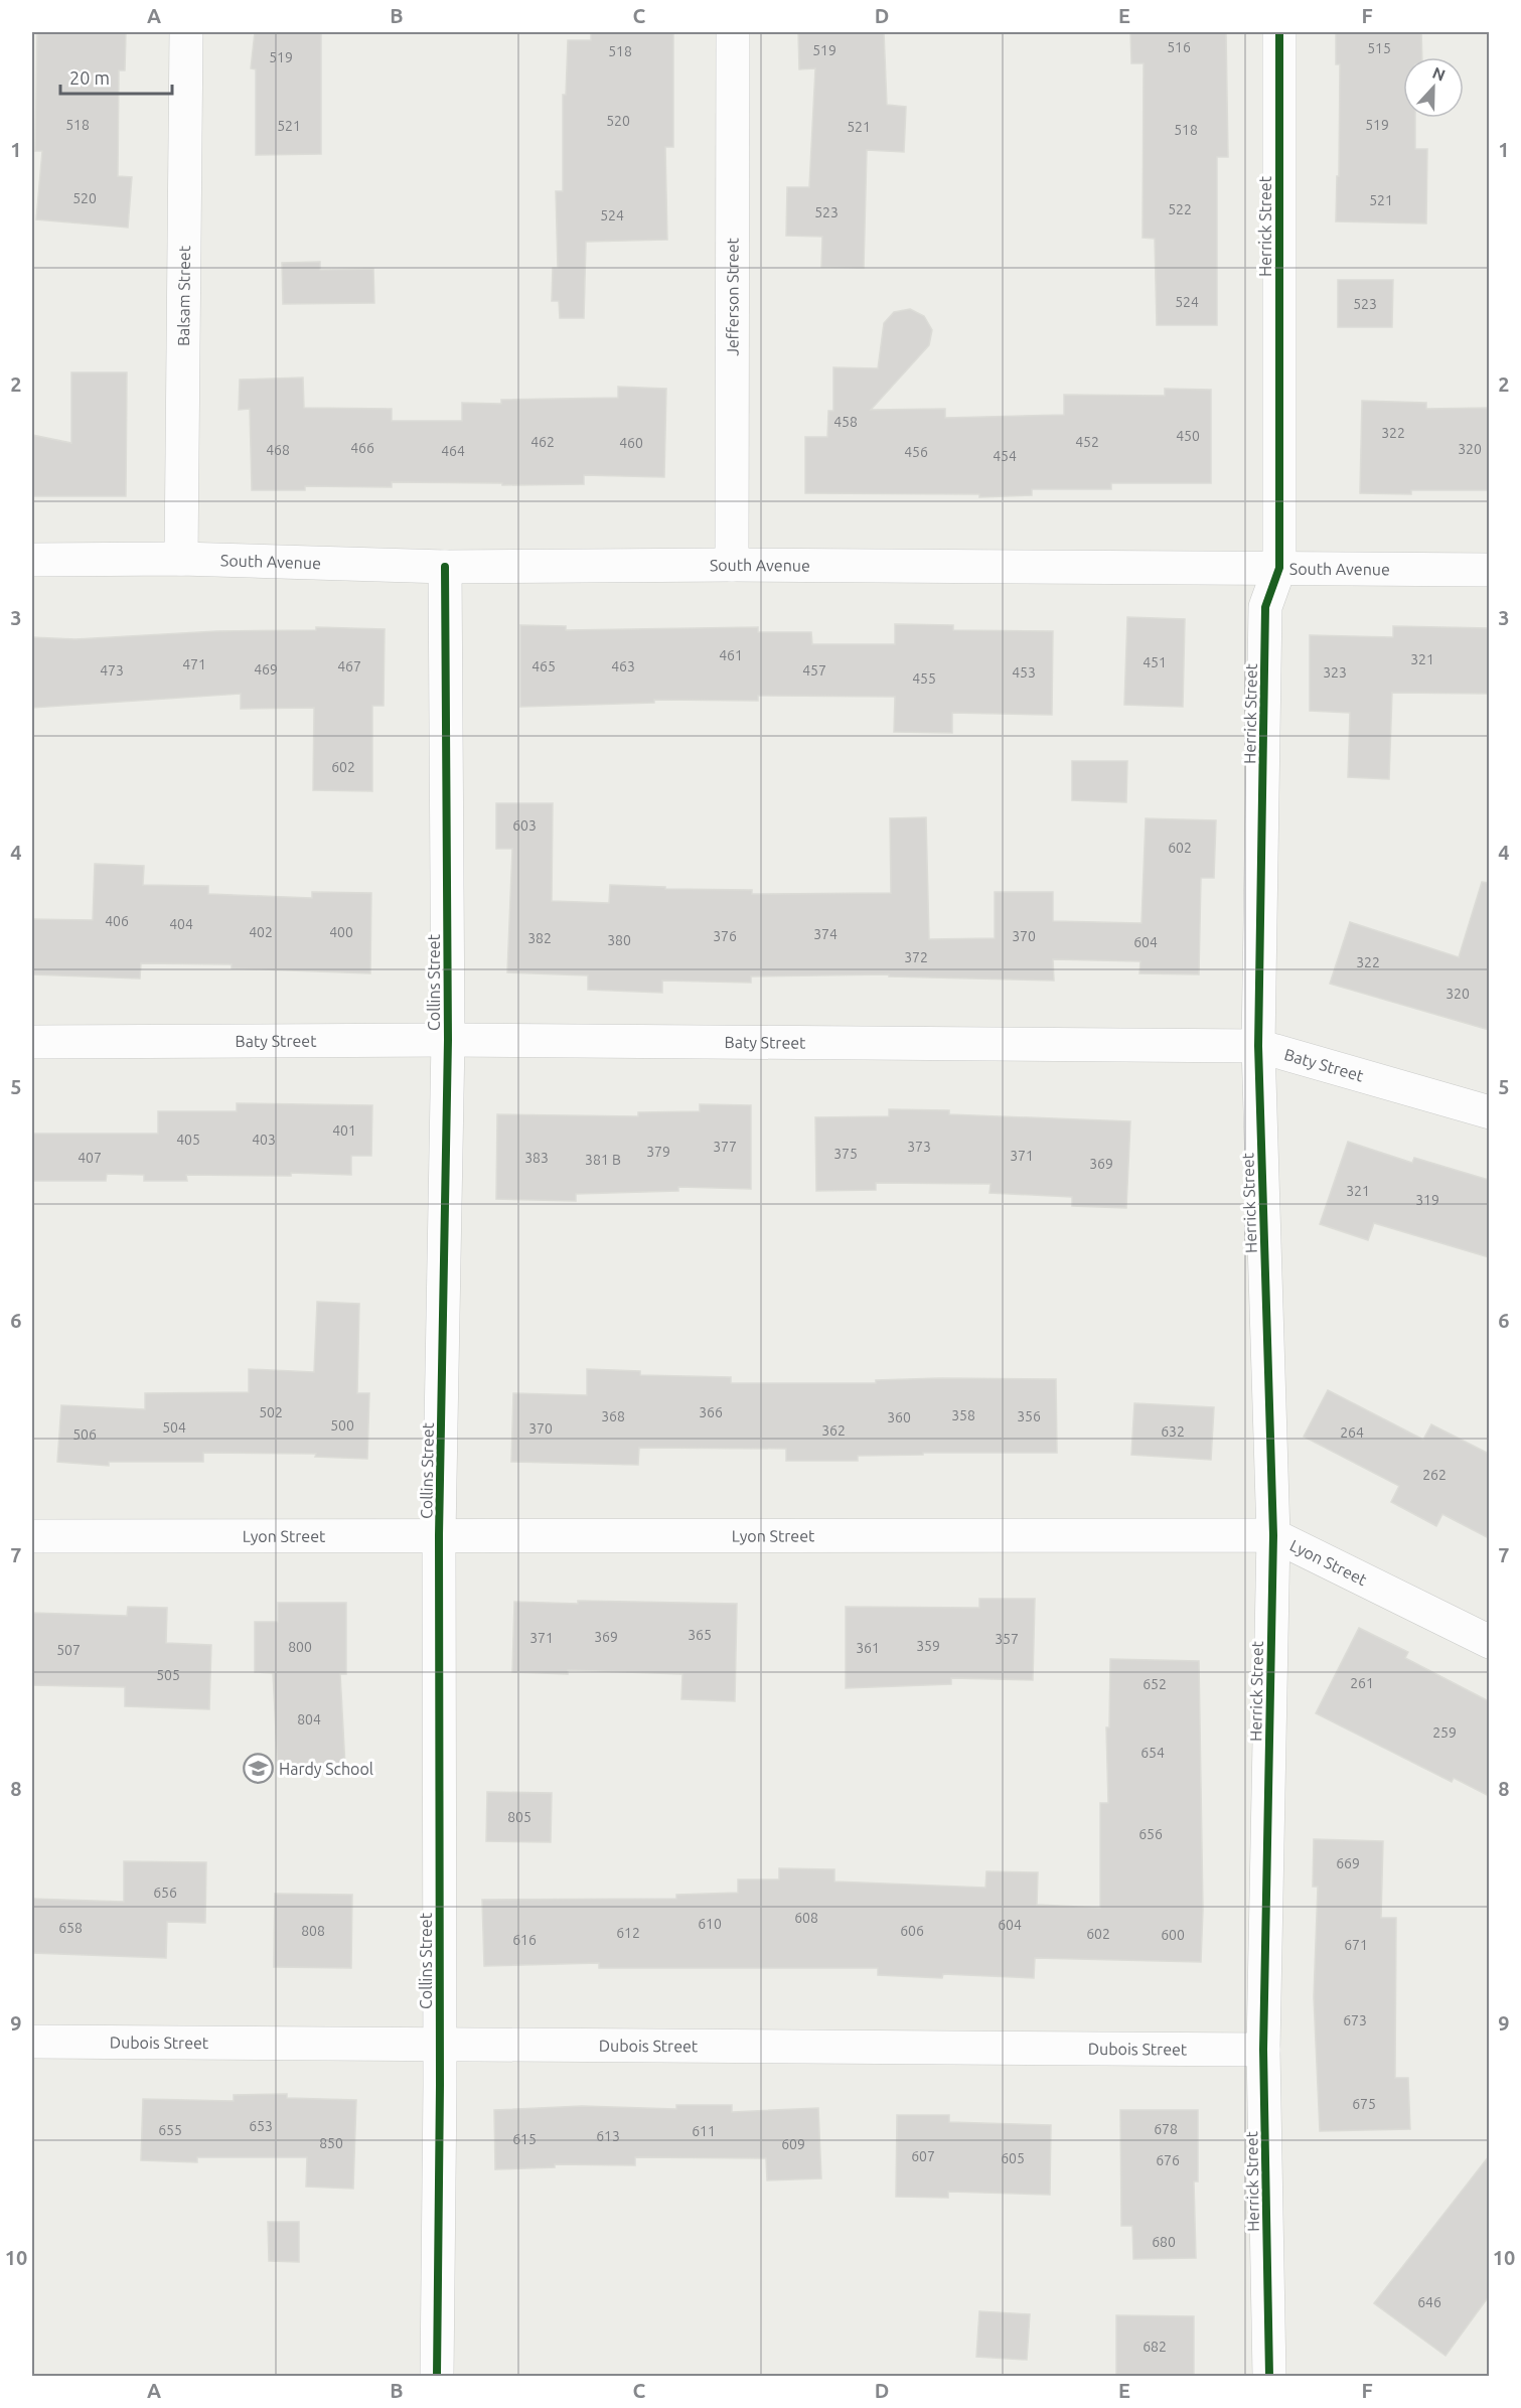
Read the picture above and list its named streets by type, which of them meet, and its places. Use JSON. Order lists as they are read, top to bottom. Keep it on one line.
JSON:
{"streets":{"street":["Herrick Street","Balsam Street","Jefferson Street","South Avenue","Collins Street","Baty Street","Lyon Street","Dubois Street"]},"crossings":[["Herrick Street","South Avenue"],["Herrick Street","Baty Street"],["Herrick Street","Lyon Street"],["Herrick Street","Dubois Street"],["Balsam Street","South Avenue"],["Jefferson Street","South Avenue"],["South Avenue","Collins Street"],["Collins Street","Baty Street"],["Collins Street","Lyon Street"],["Collins Street","Dubois Street"]],"places":{"school or university":["Hardy School"]},"house_numbers":["516","515","519","518","519","520","518","519","521","521","518","520","521","522","523","524","524","523","458","322","450","462","452","460","466","320","468","464","456","454","461","321","451","471","467","465","463","469","473","457","453","323","455","602","603","602","406","404","402","400","374","376","370","382","380","604","372","322","320","401","405","403","377","373","379","375","371","407","383","381 B","369","321","319","502","366","358","368","356","360","500","504","370","362","632","264","506","262","365","369","371","357","359","800","361","507","505","261","652","804","259","654","805","656","669","656","608","610","604","658","808","606","612","602","600","616","671","673","675","653","678","655","611","613","615","850","609","607","605","676","680","646","682"],"scale_bar":"20 m","north":"top","grid":{"columns":["A","B","C","D","E","F"],"rows":["1","2","3","4","5","6","7","8","9","10"]}}
